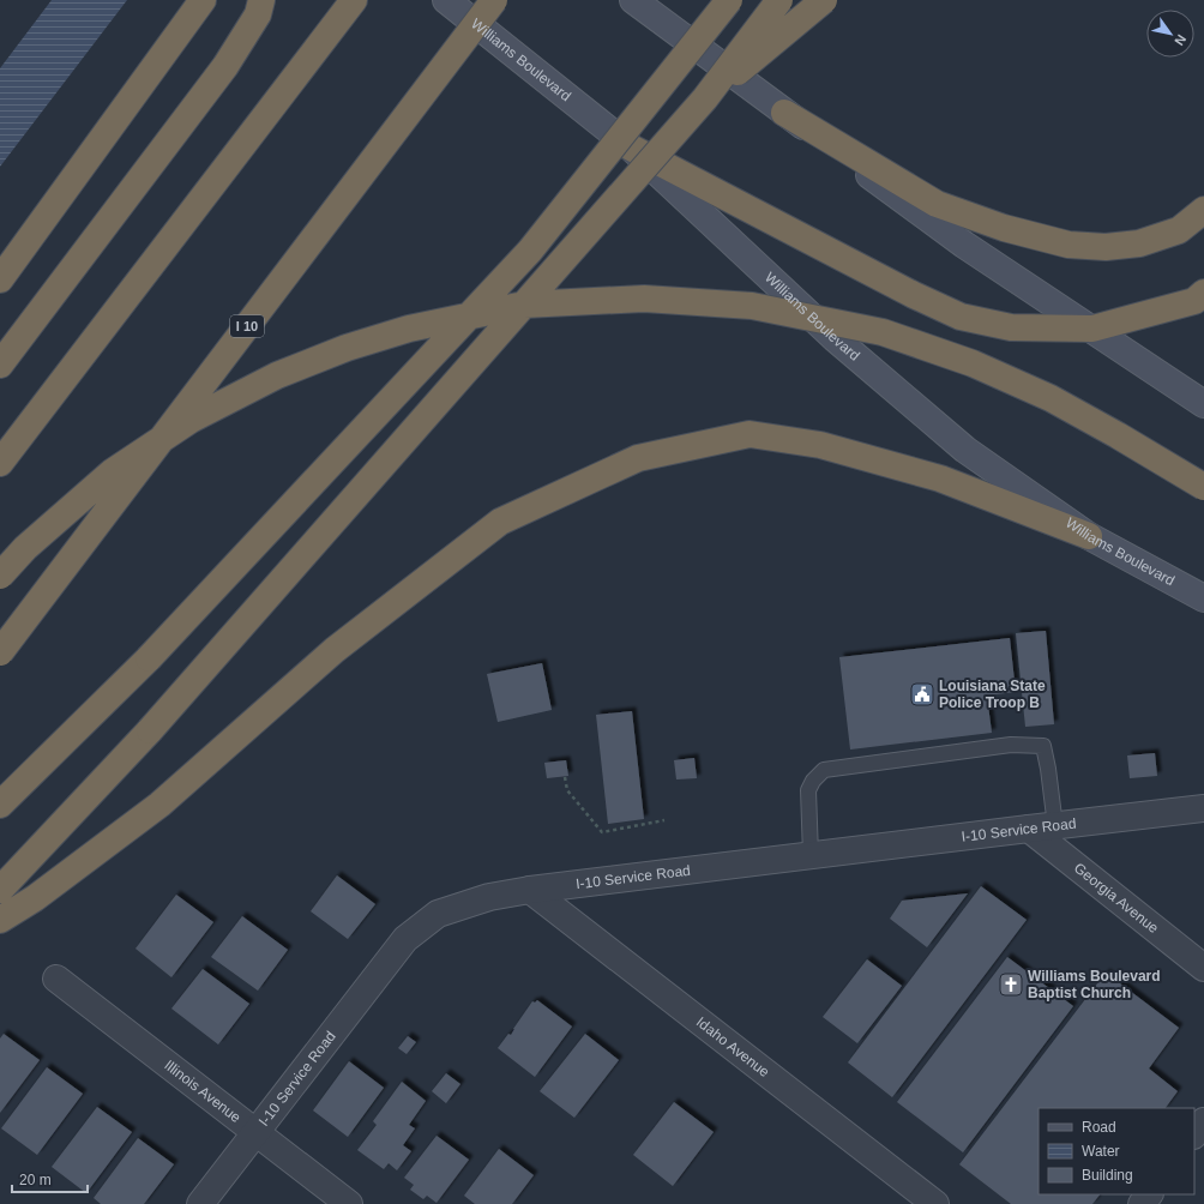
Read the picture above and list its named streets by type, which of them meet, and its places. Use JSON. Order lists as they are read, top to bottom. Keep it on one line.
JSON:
{"streets":{"highway":["I 10"],"main road":["Williams Boulevard"],"street":["I-10 Service Road","Georgia Avenue","Idaho Avenue","Illinois Avenue"]},"crossings":[["I-10 Service Road","Georgia Avenue"],["I-10 Service Road","Idaho Avenue"],["I-10 Service Road","Illinois Avenue"]],"places":{"public building":["Louisiana State Police Troop B"],"church":["Williams Boulevard Baptist Church"]},"legend":["Road","Water","Building"],"scale_bar":"20 m","north":"bottom right"}
